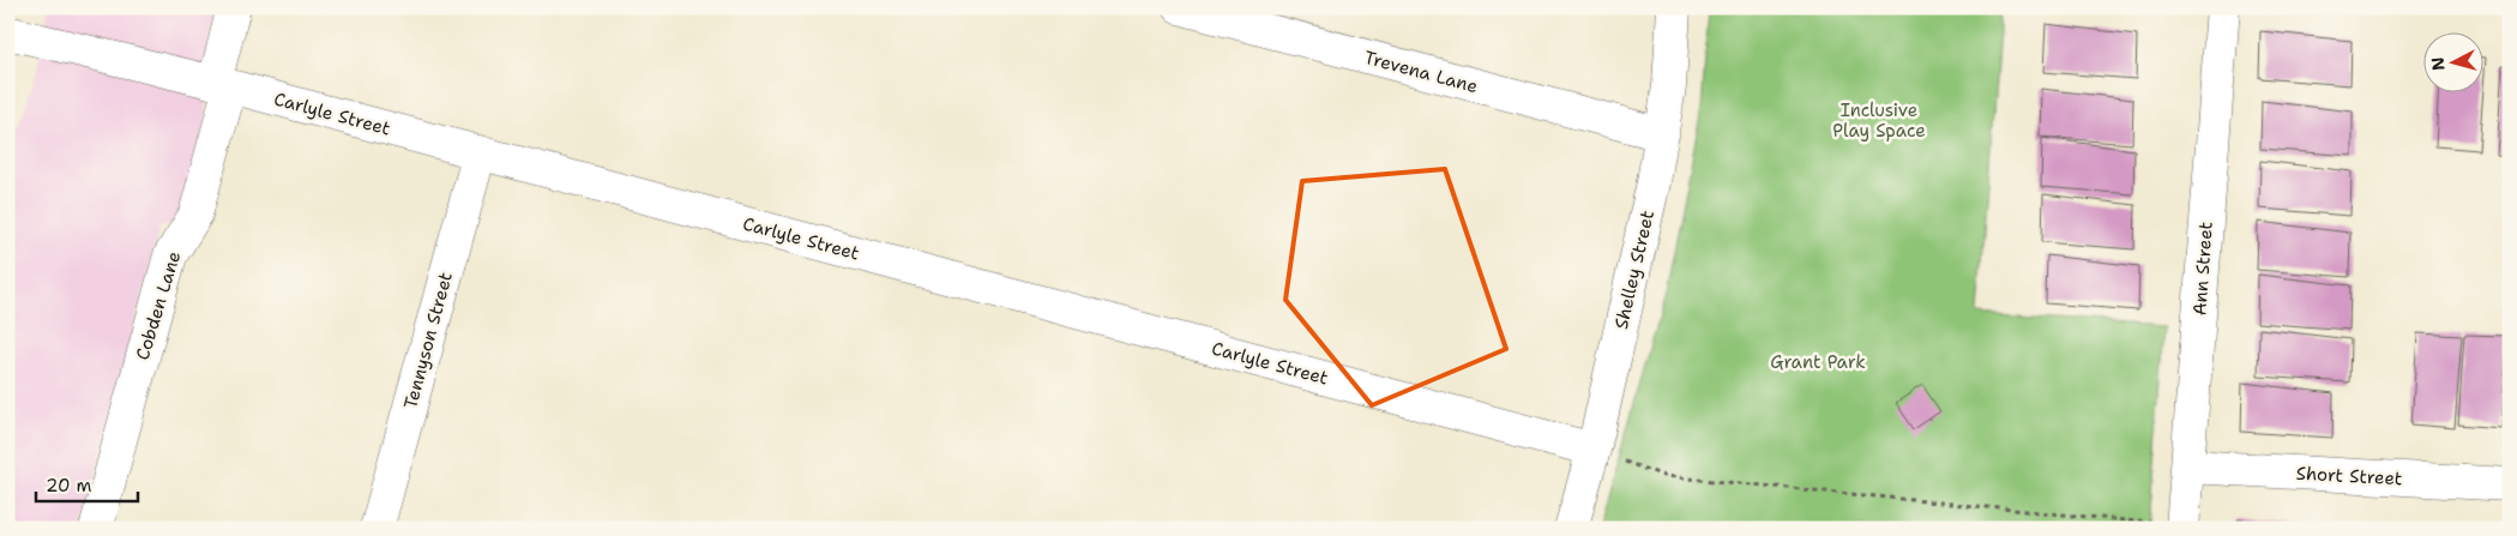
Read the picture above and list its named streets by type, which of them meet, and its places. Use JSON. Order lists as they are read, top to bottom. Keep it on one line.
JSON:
{"streets":{"street":["Trevena Lane","Carlyle Street","Ann Street","Shelley Street","Cobden Lane","Tennyson Street","Short Street"]},"crossings":[["Trevena Lane","Shelley Street"],["Carlyle Street","Shelley Street"],["Carlyle Street","Cobden Lane"],["Carlyle Street","Tennyson Street"],["Ann Street","Short Street"]],"parks":["Inclusive Play Space","Grant Park"],"scale_bar":"20 m","north":"left"}
